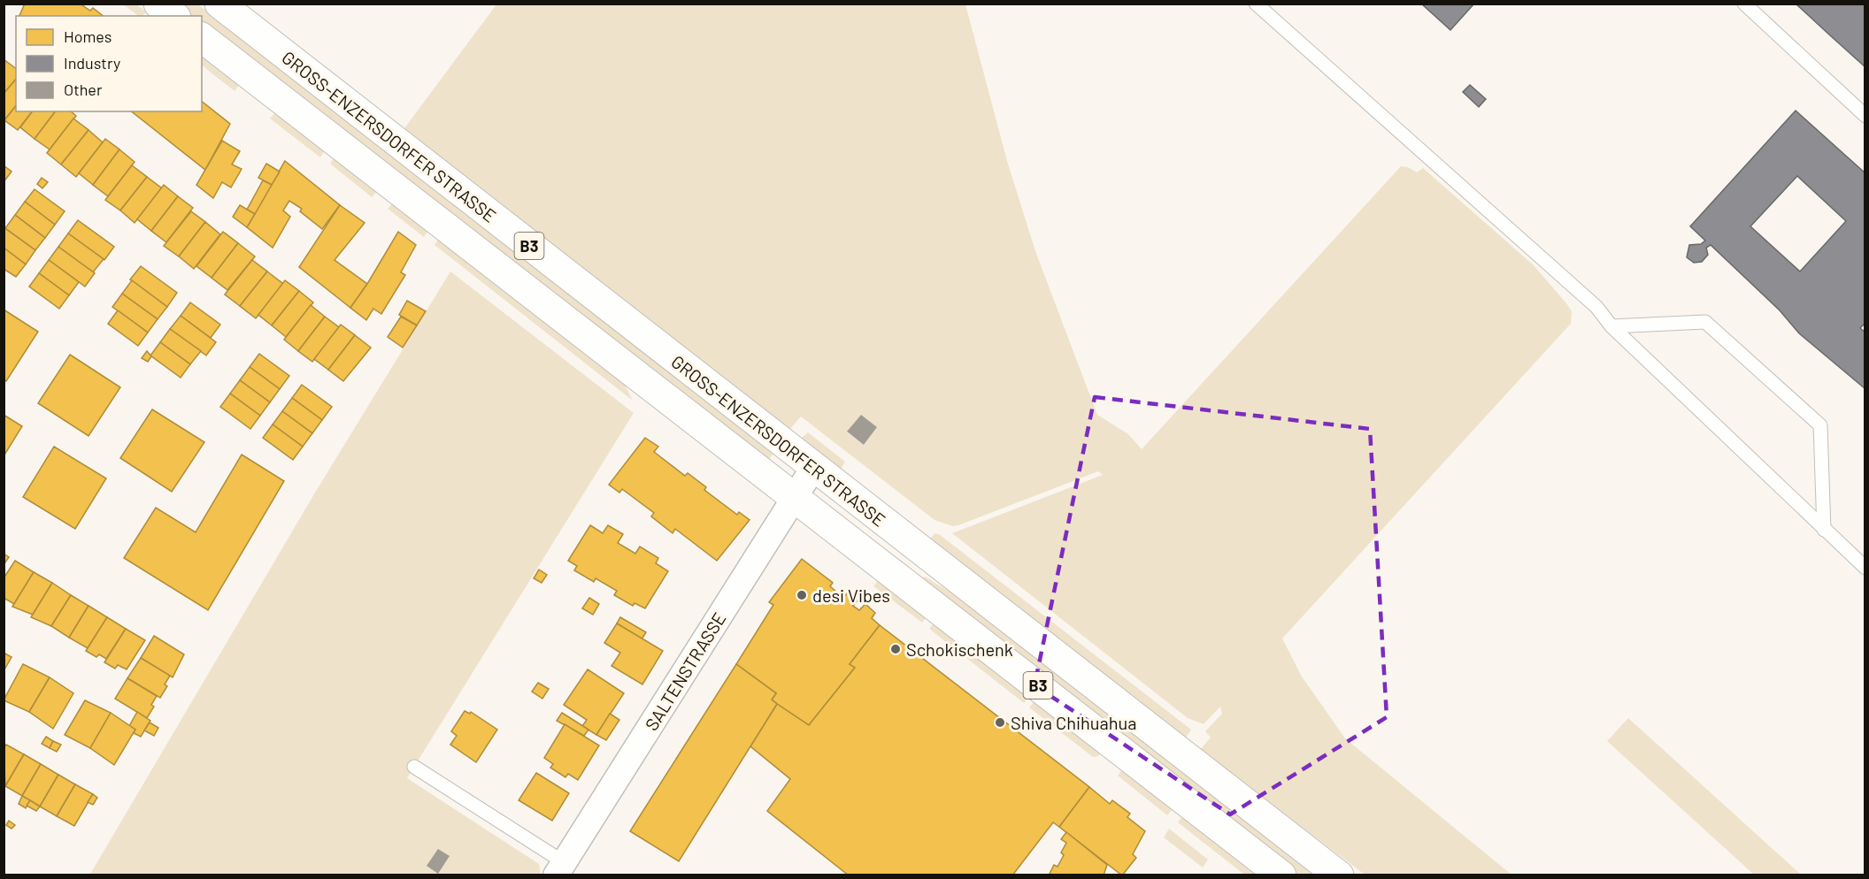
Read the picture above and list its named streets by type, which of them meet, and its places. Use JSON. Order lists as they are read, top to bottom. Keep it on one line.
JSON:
{"streets":{"main road":["GROSS-ENZERSDORFER STRASSE","B3"],"street":["SALTENSTRASSE"]},"crossings":[["GROSS-ENZERSDORFER STRASSE","SALTENSTRASSE"]],"places":["desi Vibes","Schokischenk","Shiva Chihuahua"],"legend":["Homes","Industry","Other"]}
